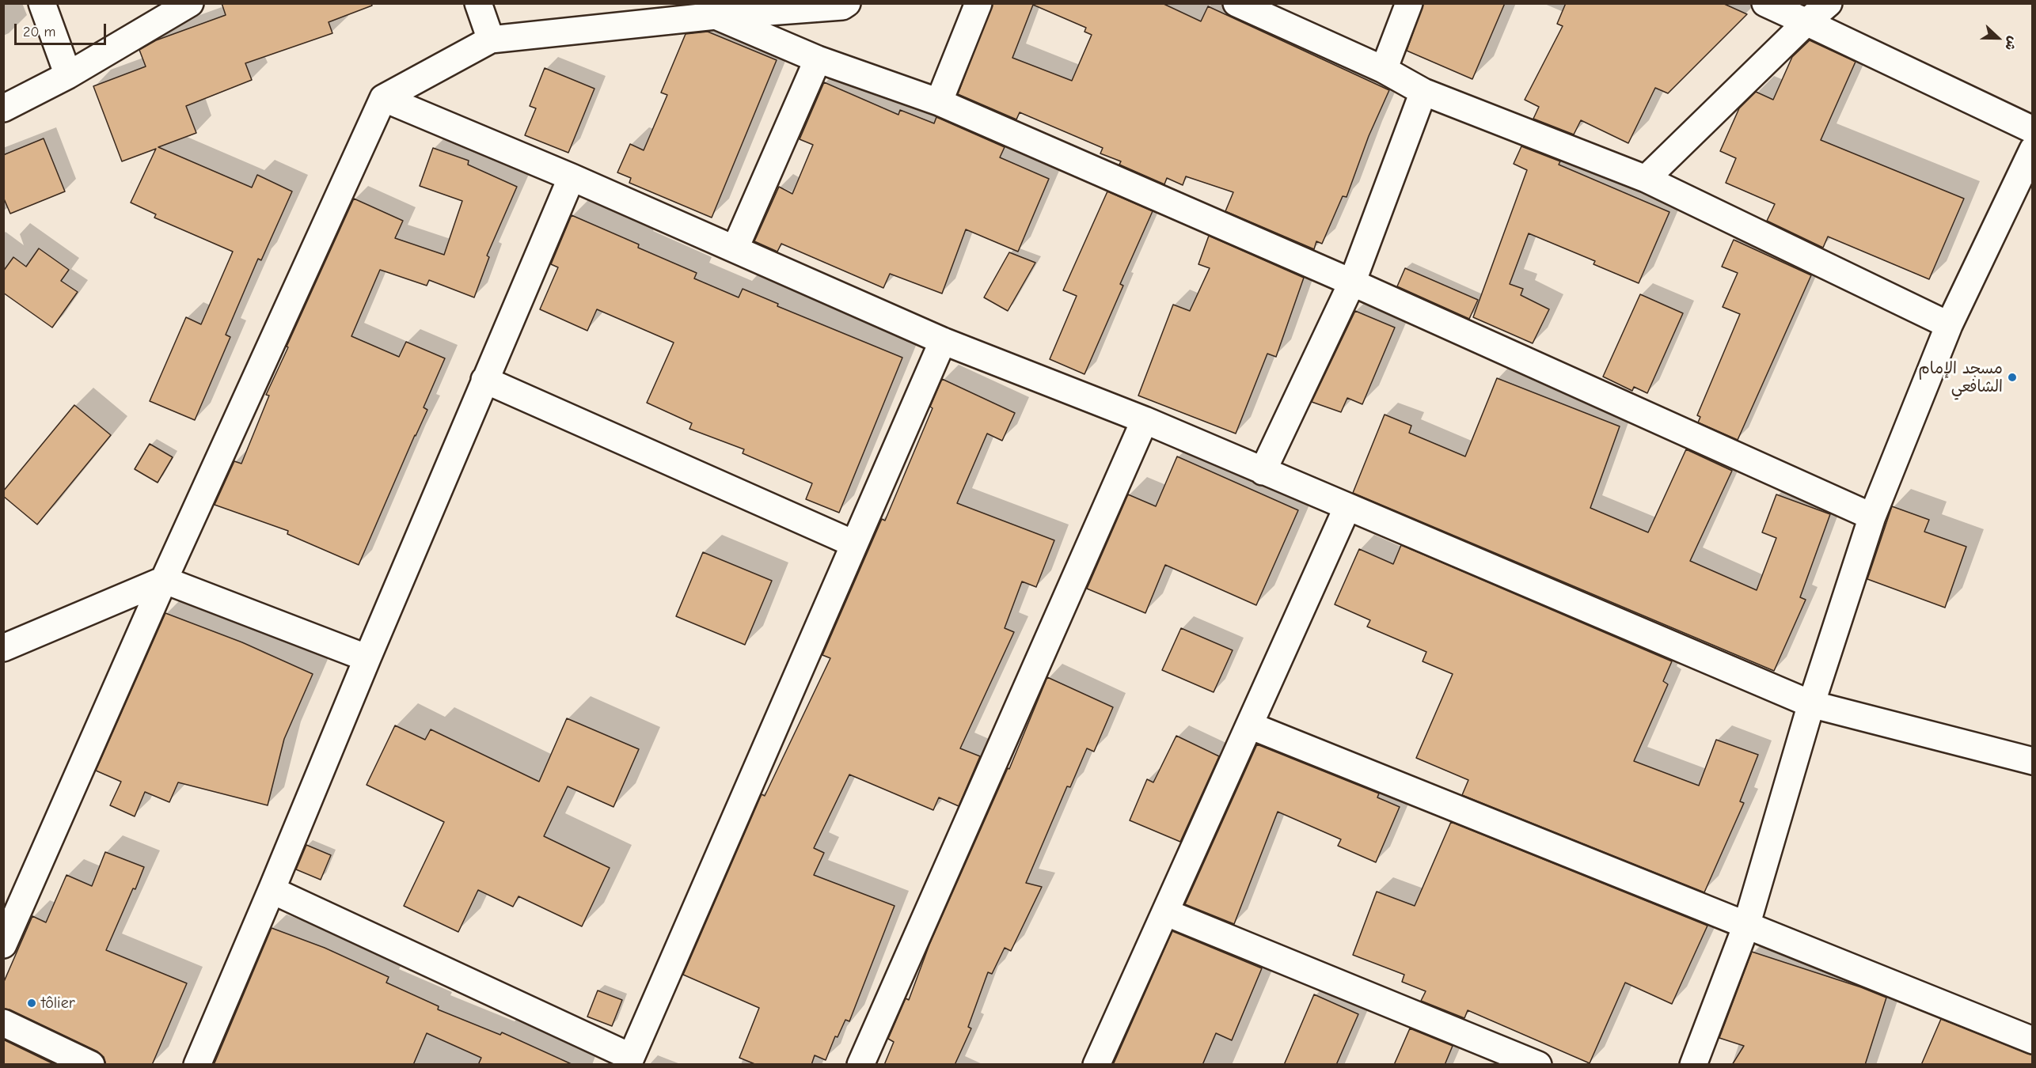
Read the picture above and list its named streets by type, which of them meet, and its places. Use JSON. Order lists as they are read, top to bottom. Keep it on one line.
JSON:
{"places":["مسجد الإمام الشافعي","tôlier"],"scale_bar":"20 m","north":"right"}
